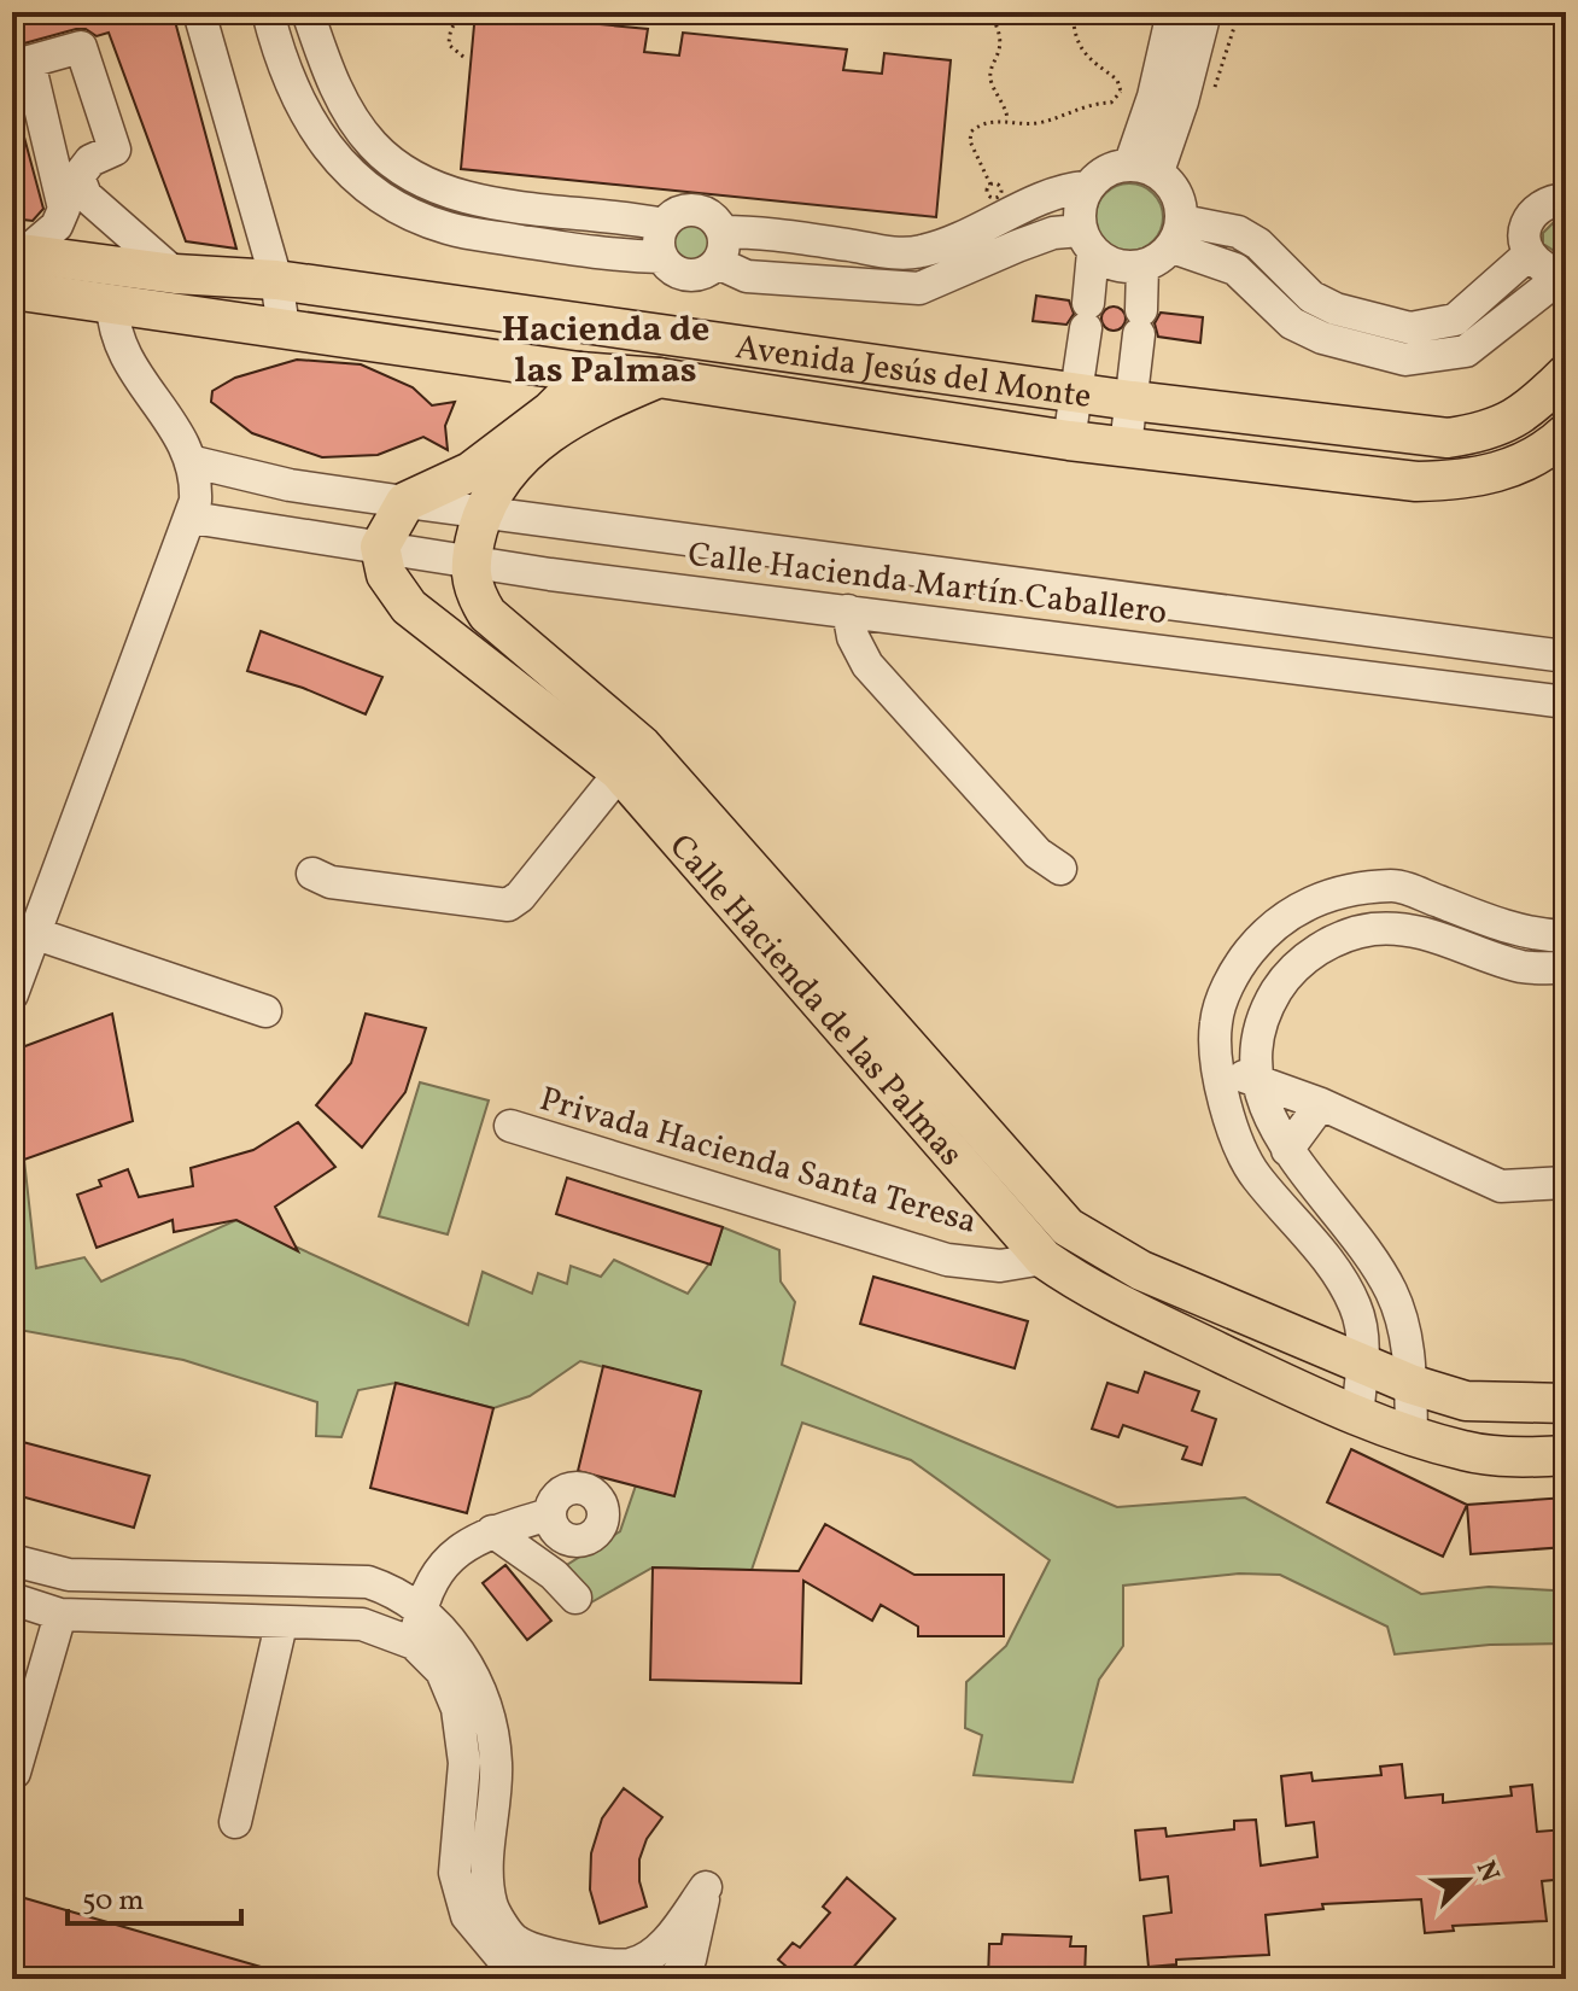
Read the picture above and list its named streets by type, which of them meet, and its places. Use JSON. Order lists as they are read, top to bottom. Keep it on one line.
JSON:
{"streets":{"main road":["Avenida Jesús del Monte","Calle Hacienda de las Palmas"],"street":["Calle Hacienda Martín Caballero","Privada Hacienda Santa Teresa"]},"crossings":[["Calle Hacienda Martín Caballero","Calle Hacienda de las Palmas"],["Calle Hacienda de las Palmas","Privada Hacienda Santa Teresa"]],"districts":["Hacienda de las Palmas"],"scale_bar":"50 m","north":"top right"}
